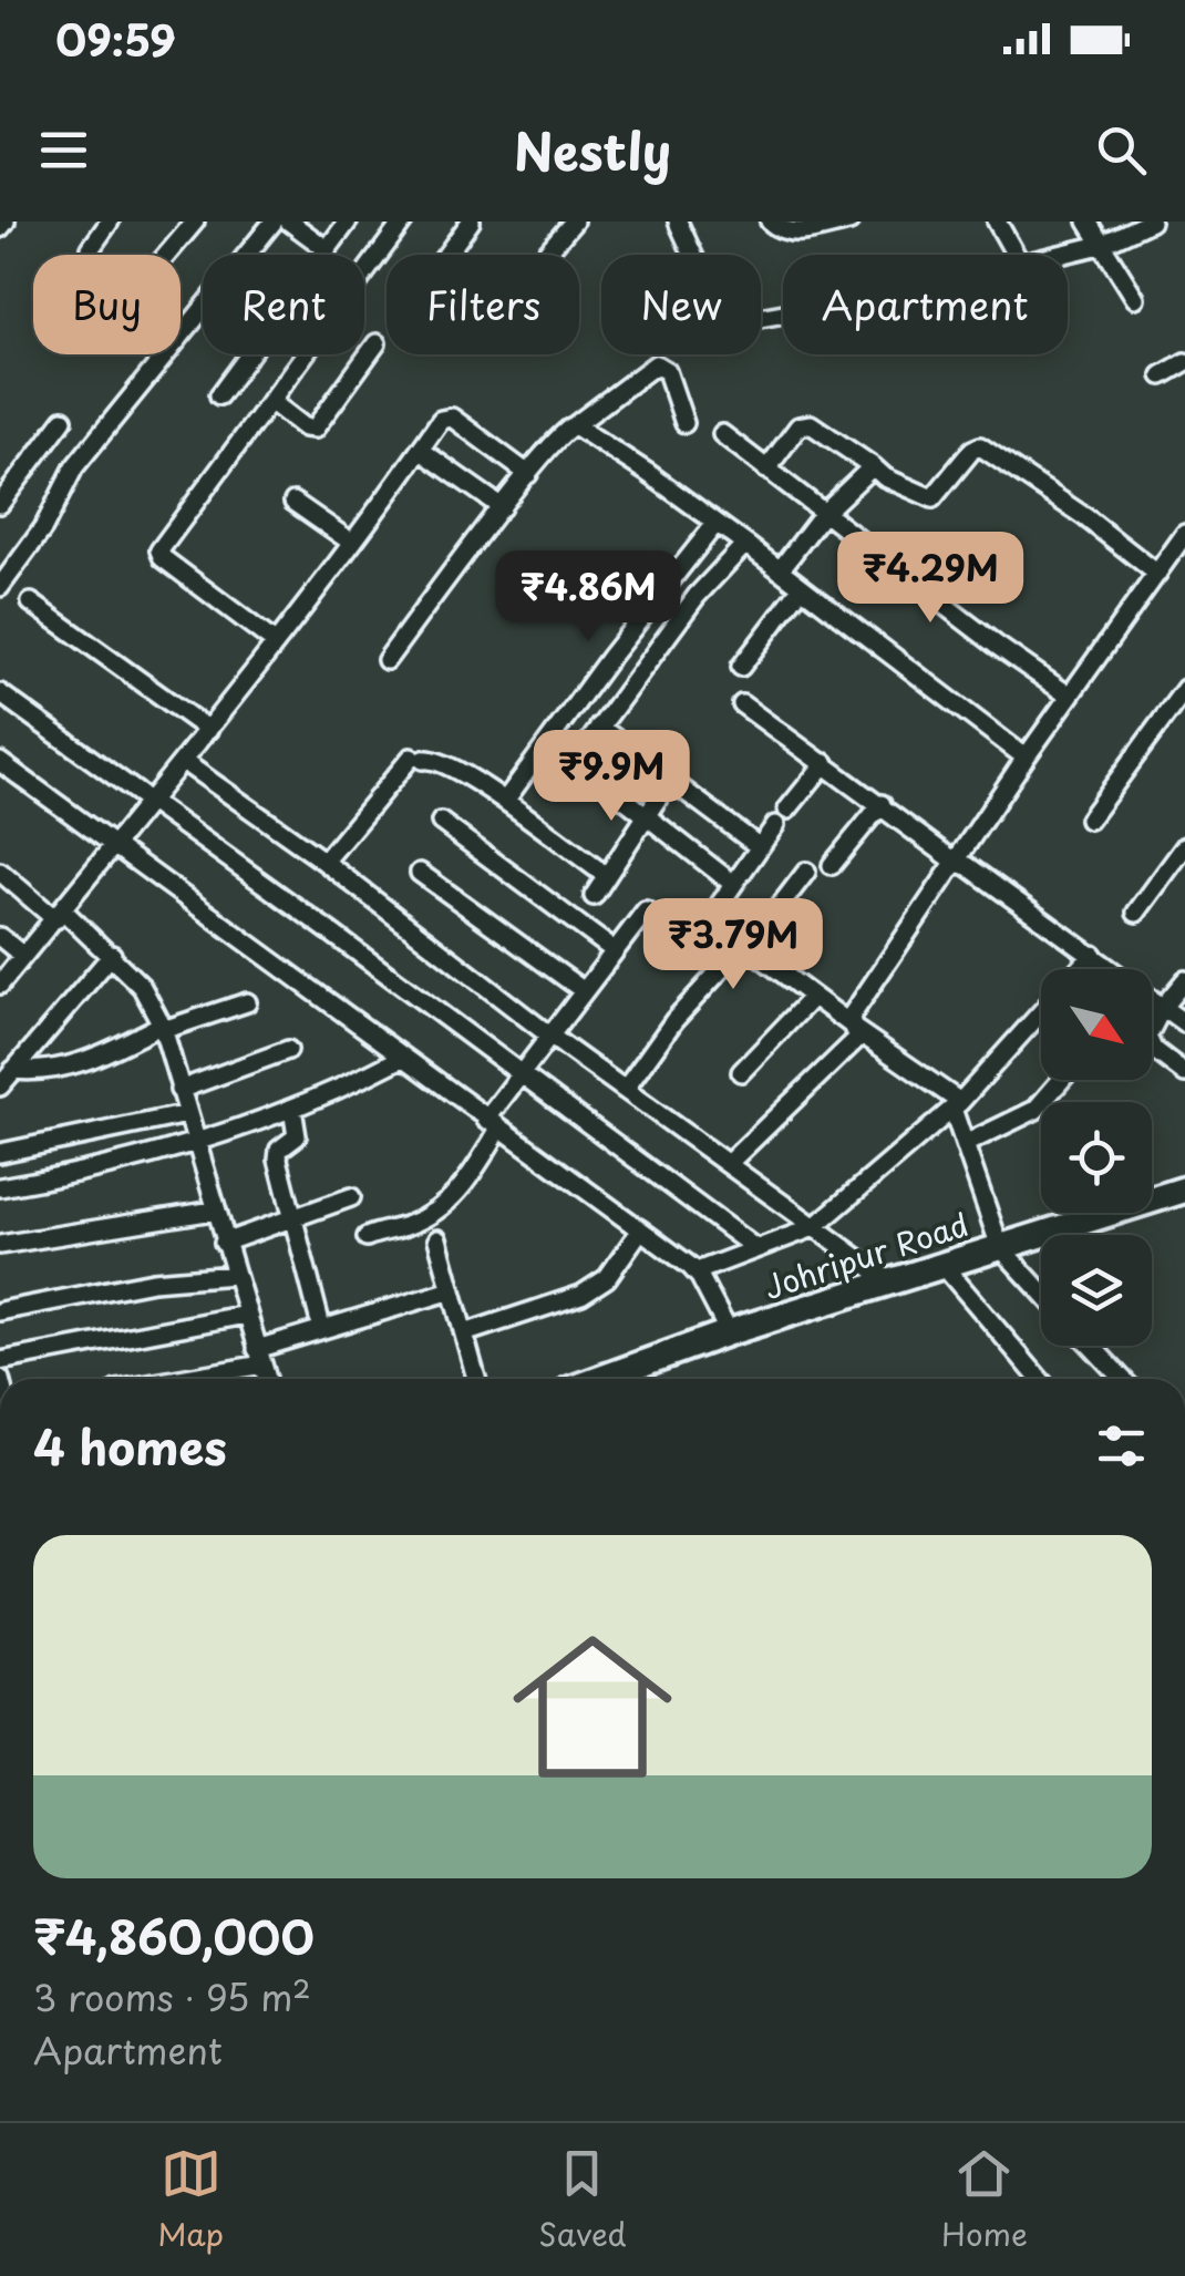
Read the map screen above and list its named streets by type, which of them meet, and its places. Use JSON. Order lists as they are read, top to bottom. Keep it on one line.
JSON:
{"streets":{"street":["Johripur Road"]},"north":"bottom right","page":{"status":"09:59","header":"Nestly","chip":["Buy","Rent","Filters","New","Apartment"],"price":["₹4.29M","₹4.86M","₹9.9M","₹3.79M"],"heading":"4 homes","list":[{"name":"₹4,860,000","note":"3 rooms · 95 m² · Apartment"}],"tabs":["Map","Saved","Home"]}}
